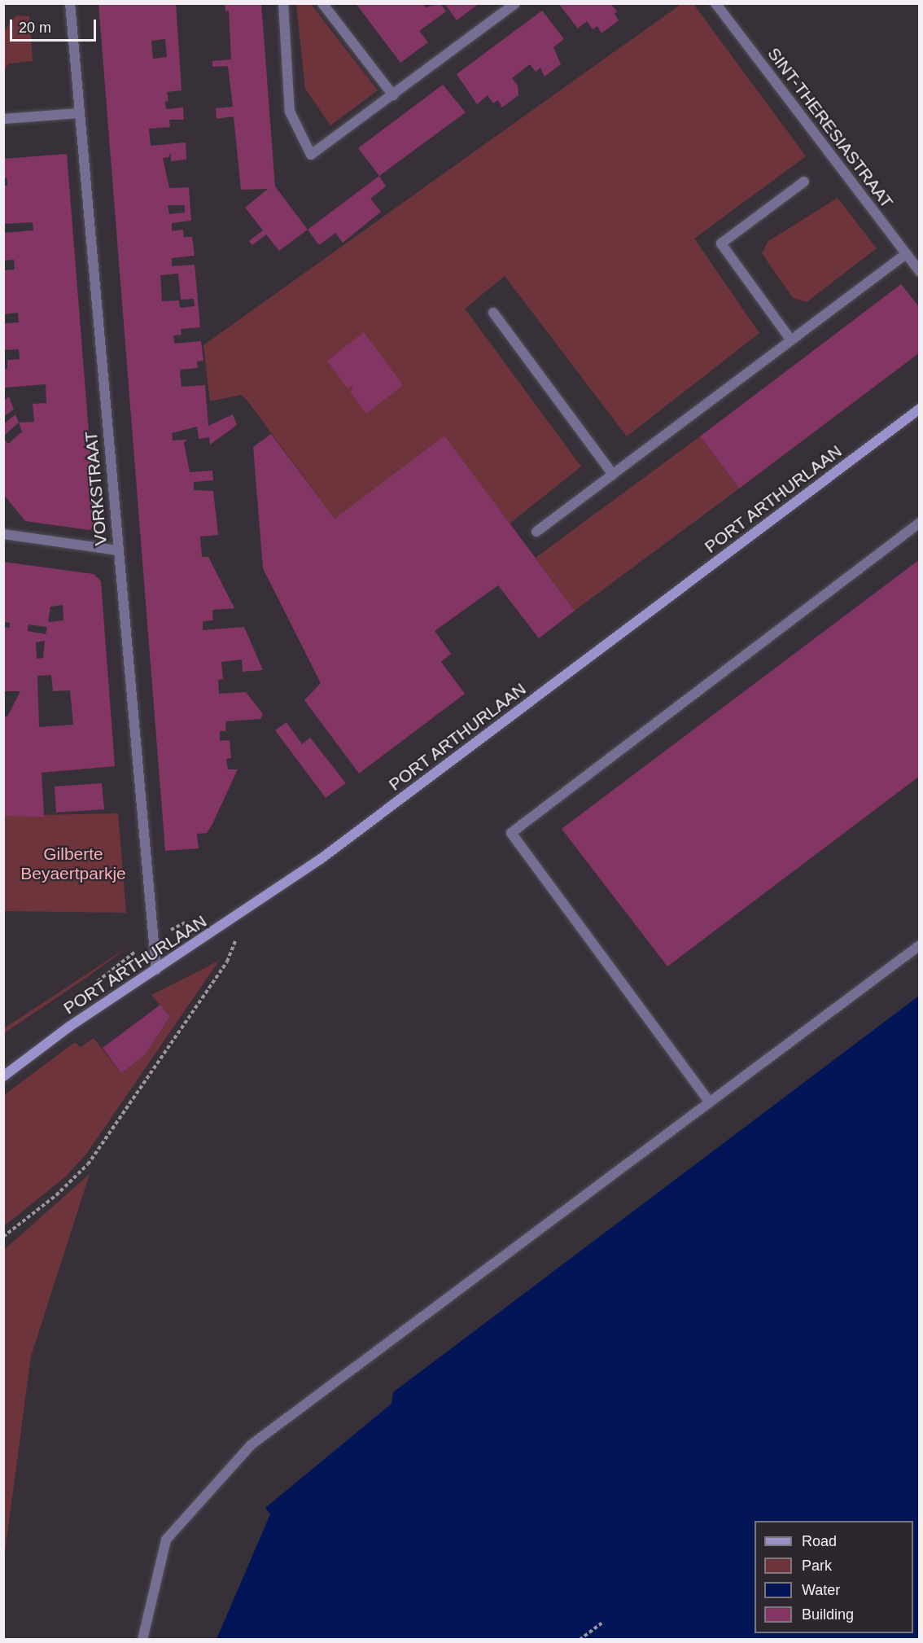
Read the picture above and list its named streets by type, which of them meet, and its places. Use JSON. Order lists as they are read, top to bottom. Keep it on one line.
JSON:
{"streets":{"main road":["PORT ARTHURLAAN"],"street":["SINT-THERESIASTRAAT","VORKSTRAAT"]},"crossings":[["VORKSTRAAT","PORT ARTHURLAAN"]],"parks":["Gilberte Beyaertparkje"],"legend":["Road","Park","Water","Building"],"scale_bar":"20 m"}
